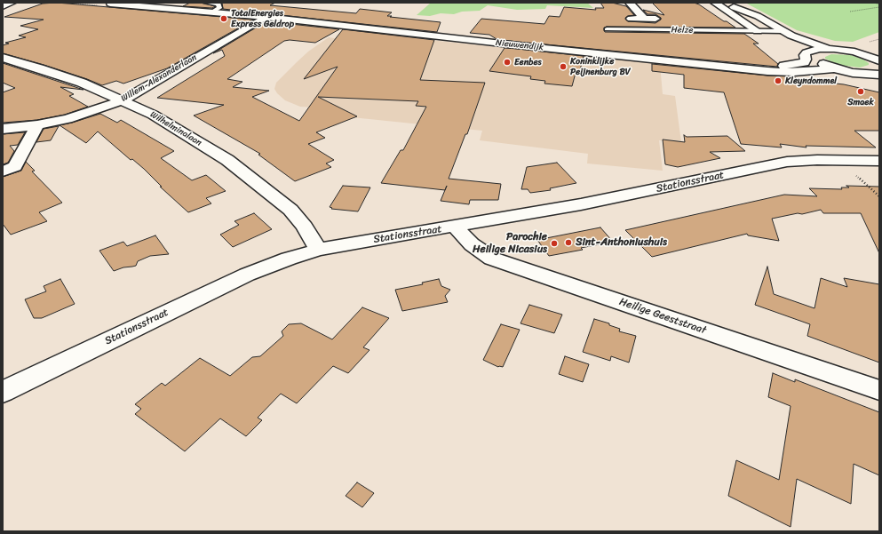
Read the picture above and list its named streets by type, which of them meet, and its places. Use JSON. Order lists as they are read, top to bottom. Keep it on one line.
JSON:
{"streets":{"street":["Helze","Nieuwendijk","Willem-Alexanderlaan","Wilhelminalaan","Stationsstraat","Heilige Geeststraat"]},"crossings":[["Helze","Nieuwendijk"],["Nieuwendijk","Willem-Alexanderlaan"],["Willem-Alexanderlaan","Wilhelminalaan"],["Wilhelminalaan","Stationsstraat"],["Stationsstraat","Heilige Geeststraat"]],"places":["TotalEnergies Express Geldrop","Eenbes","Koninklijke Peijnenburg BV","Kleyndommel","Smaek","Sint-Anthoniushuis","Parochie Heilige Nicasius"]}
